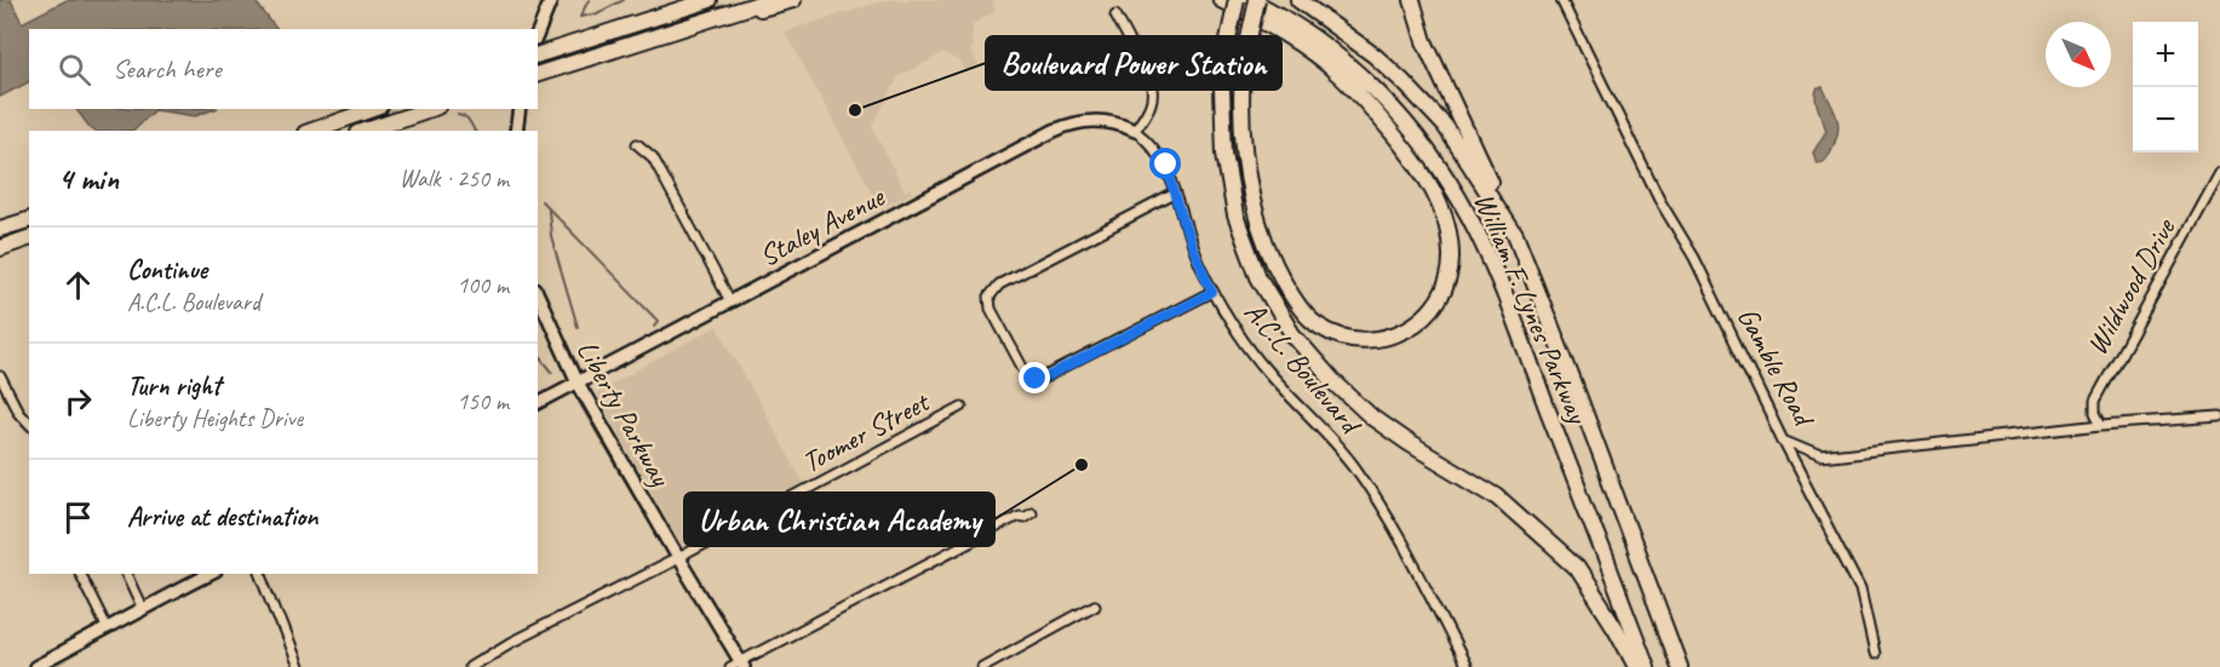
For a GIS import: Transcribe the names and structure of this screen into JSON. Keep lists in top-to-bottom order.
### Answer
{
  "streets": {
    "highway": ["William F. Lynes Parkway"],
    "street": [
      "Staley Avenue",
      "Wildwood Drive",
      "Gamble Road",
      "A.C.L. Boulevard",
      "Liberty Parkway",
      "Toomer Street"
    ]
  },
  "crossings": [
    ["Staley Avenue", "A.C.L. Boulevard"],
    ["Staley Avenue", "Liberty Parkway"],
    ["Wildwood Drive", "Gamble Road"],
    ["Liberty Parkway", "Toomer Street"]
  ],
  "places": ["Boulevard Power Station", "Urban Christian Academy"],
  "north": "bottom right",
  "page": {
    "map_buttons": ["+", "−"],
    "search": "Search here",
    "heading": ["4 min", "Walk · 250 m"],
    "list": [
      ["Continue", "A.C.L. Boulevard", "100 m"],
      ["Turn right", "Liberty Heights Drive", "150 m"],
      "Arrive at destination"
    ]
  }
}
